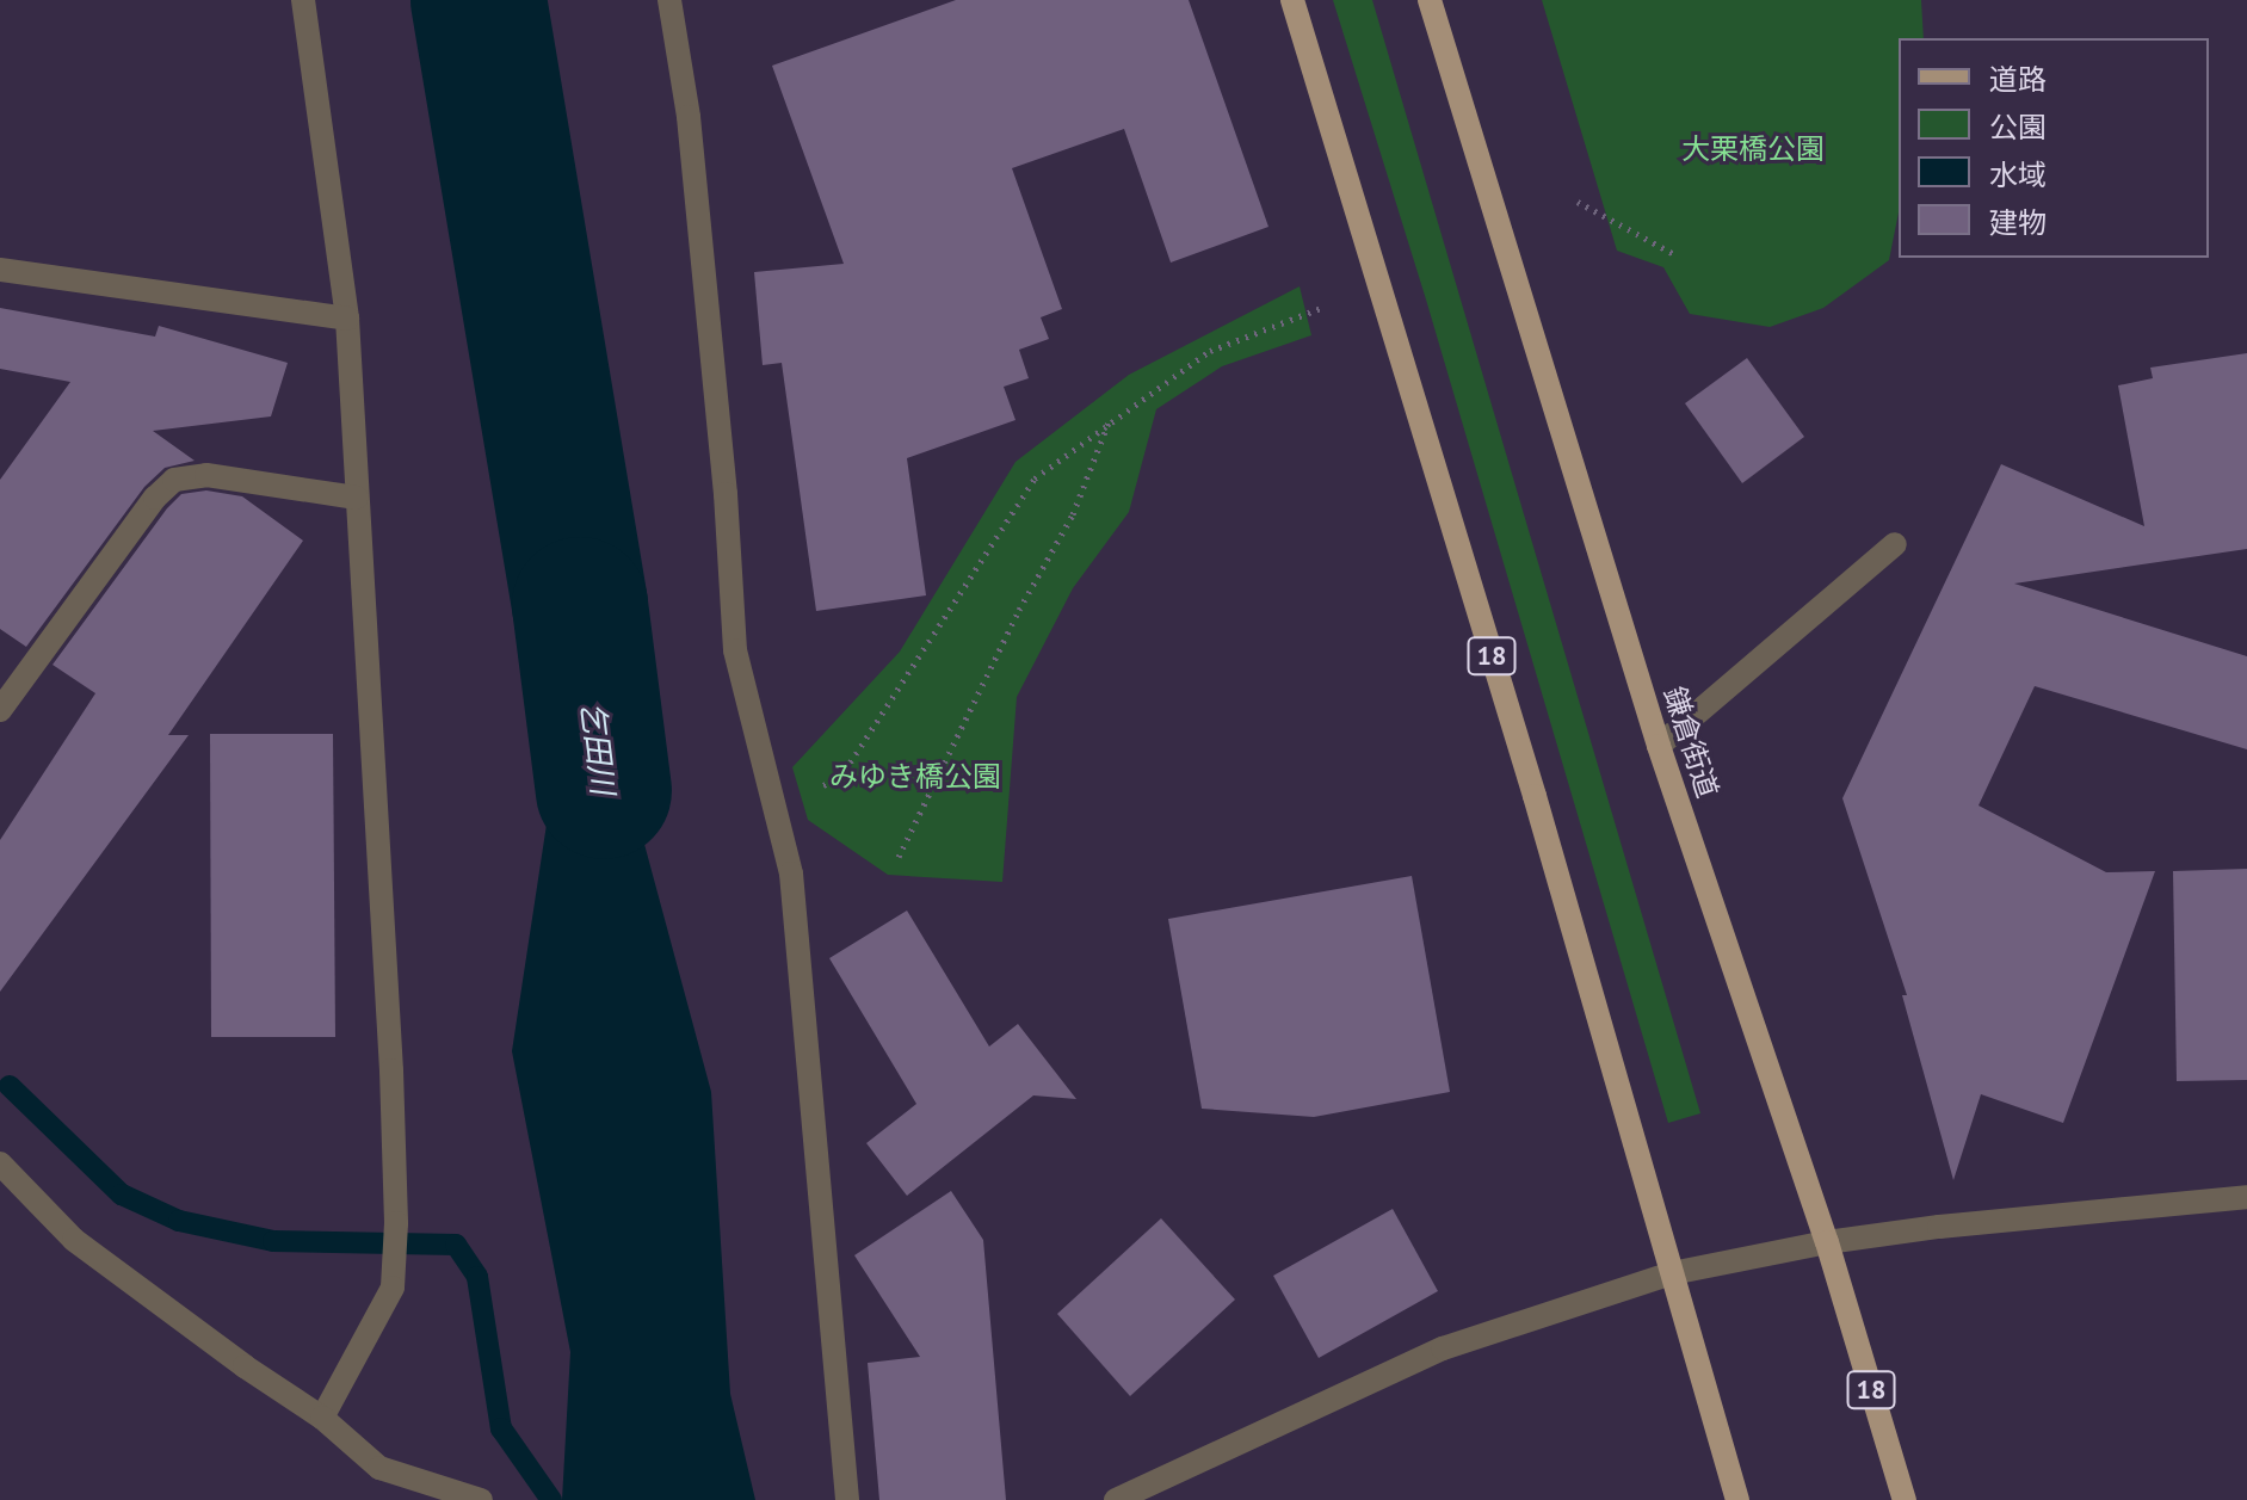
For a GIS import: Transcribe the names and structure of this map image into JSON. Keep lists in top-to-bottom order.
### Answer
{
  "streets": {
    "main road": ["18", "鎌倉街道"]
  },
  "water": ["乞田川"],
  "parks": ["大栗橋公園", "みゆき橋公園"],
  "legend": [
    "道路",
    "公園",
    "水域",
    "建物"
  ]
}
